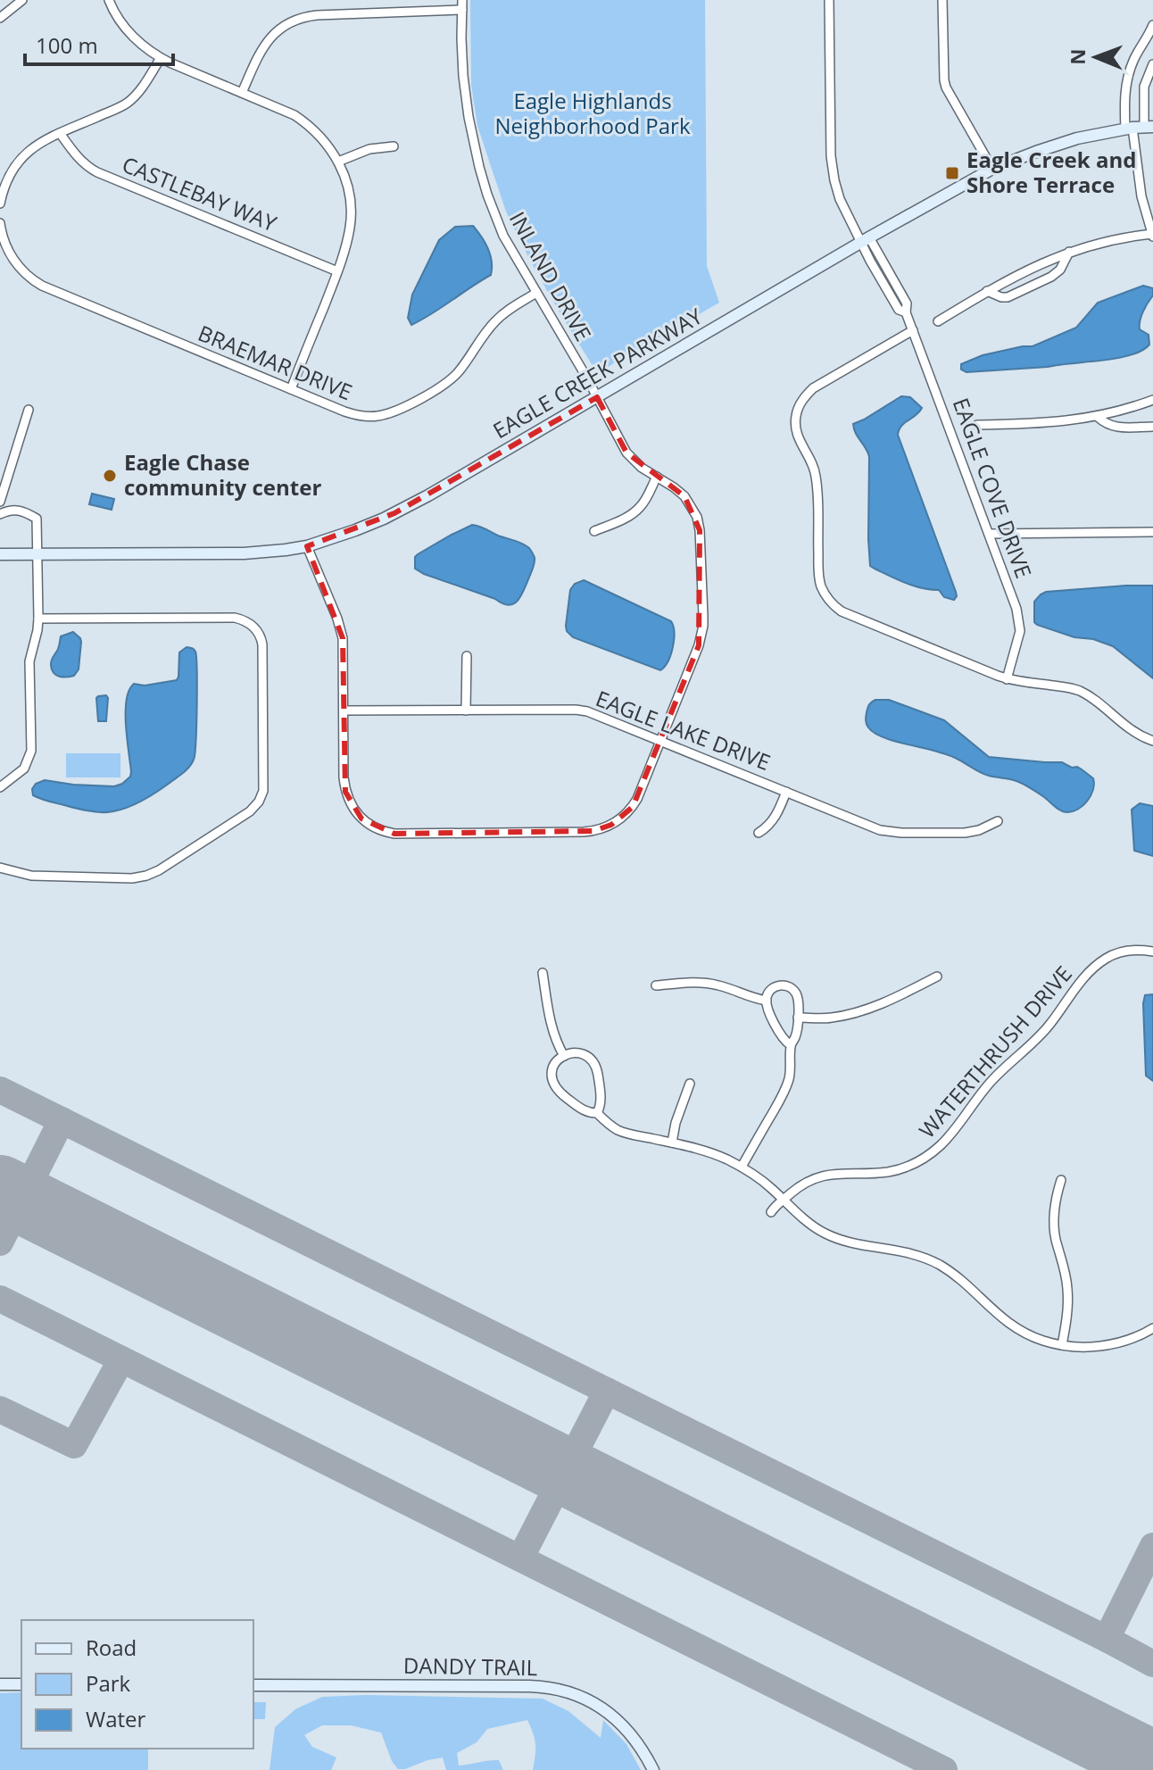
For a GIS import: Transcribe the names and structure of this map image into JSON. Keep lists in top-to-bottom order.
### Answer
{
  "streets": {
    "main road": ["EAGLE CREEK PARKWAY", "DANDY TRAIL"],
    "street": [
      "CASTLEBAY WAY",
      "INLAND DRIVE",
      "BRAEMAR DRIVE",
      "EAGLE COVE DRIVE",
      "EAGLE LAKE DRIVE",
      "WATERTHRUSH DRIVE"
    ]
  },
  "crossings": [
    ["INLAND DRIVE", "BRAEMAR DRIVE"],
    ["INLAND DRIVE", "EAGLE CREEK PARKWAY"],
    ["INLAND DRIVE", "EAGLE LAKE DRIVE"],
    ["EAGLE CREEK PARKWAY", "EAGLE COVE DRIVE"]
  ],
  "parks": ["Eagle Highlands Neighborhood Park"],
  "places": {
    "transit": ["Eagle Creek and Shore Terrace"],
    "other": ["Eagle Chase community center"]
  },
  "legend": ["Road", "Park", "Water"],
  "scale_bar": "100 m",
  "north": "left"
}
